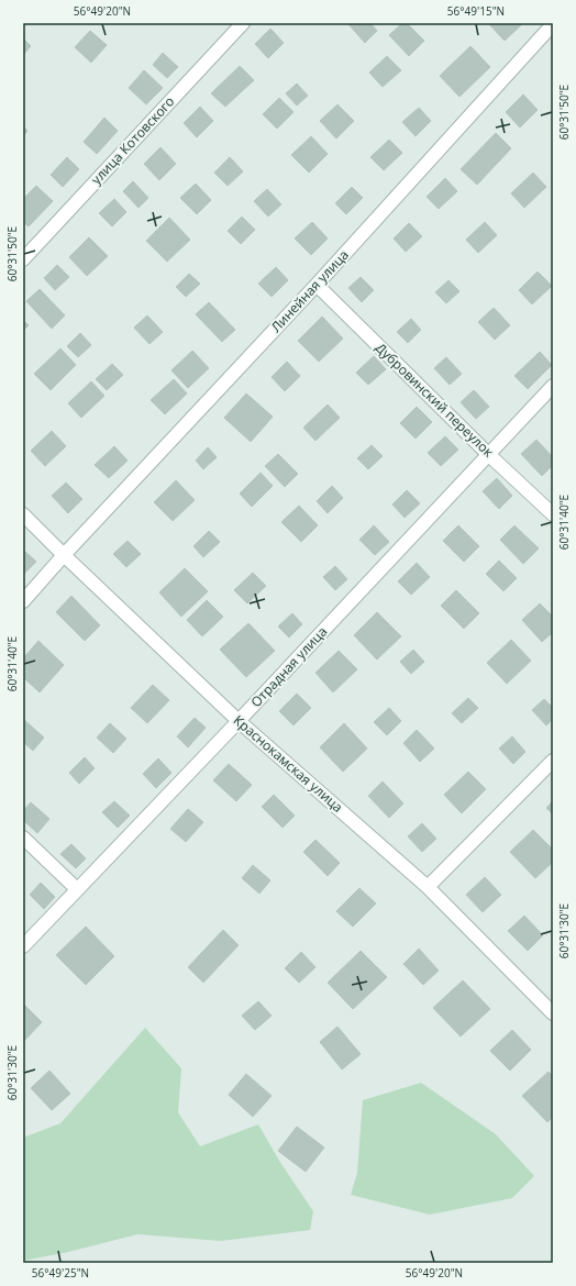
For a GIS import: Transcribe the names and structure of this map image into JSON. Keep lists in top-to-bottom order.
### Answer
{
  "streets": {
    "street": [
      "улица Котовского",
      "Линейная улица",
      "Дубровинский переулок",
      "Отрадная улица",
      "Краснокамская улица"
    ]
  },
  "crossings": [
    ["Линейная улица", "Дубровинский переулок"],
    ["Линейная улица", "Краснокамская улица"],
    ["Дубровинский переулок", "Отрадная улица"],
    ["Отрадная улица", "Краснокамская улица"]
  ],
  "coordinates": [
    "56°49'20\"N",
    "56°49'15\"N",
    "60°31'50\"E",
    "60°31'40\"E",
    "60°31'30\"E",
    "56°49'25\"N"
  ]
}
